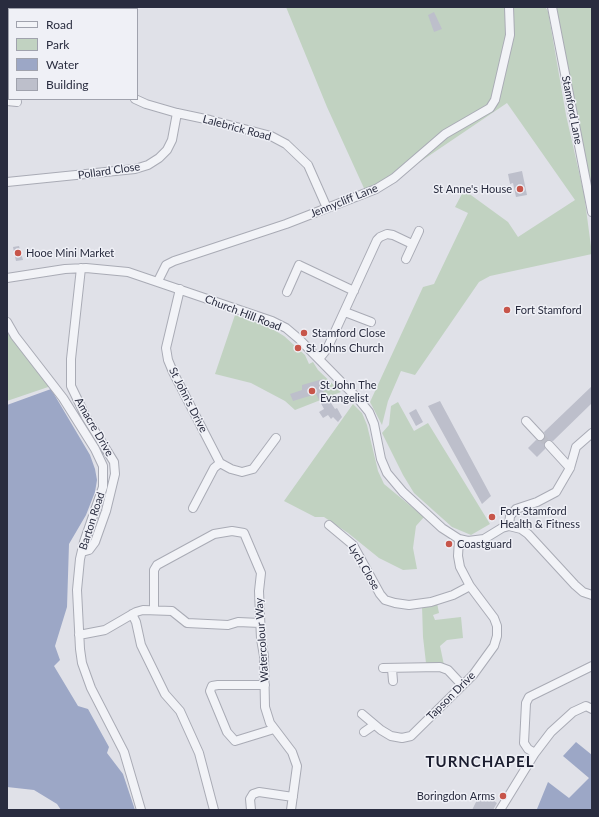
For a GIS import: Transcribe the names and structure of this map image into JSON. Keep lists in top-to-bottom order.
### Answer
{
  "streets": {
    "street": [
      "Stamford Lane",
      "Lalebrick Road",
      "Pollard Close",
      "Jennycliff Lane",
      "Church Hill Road",
      "St John's Drive",
      "Amacre Drive",
      "Barton Road",
      "Lych Close",
      "Watercolour Way",
      "Tapson Drive"
    ]
  },
  "crossings": [
    ["Lalebrick Road", "Pollard Close"],
    ["Lalebrick Road", "Jennycliff Lane"],
    ["Jennycliff Lane", "Church Hill Road"],
    ["Church Hill Road", "St John's Drive"],
    ["Church Hill Road", "Amacre Drive"],
    ["Church Hill Road", "Tapson Drive"],
    ["Amacre Drive", "Barton Road"],
    ["Lych Close", "Tapson Drive"]
  ],
  "districts": ["TURNCHAPEL"],
  "places": [
    "St Anne's House",
    "Hooe Mini Market",
    "Fort Stamford",
    "Stamford Close",
    "St Johns Church",
    "St John The Evangelist",
    "Fort Stamford Health & Fitness",
    "Coastguard",
    "Boringdon Arms"
  ],
  "legend": [
    "Road",
    "Park",
    "Water",
    "Building"
  ]
}
